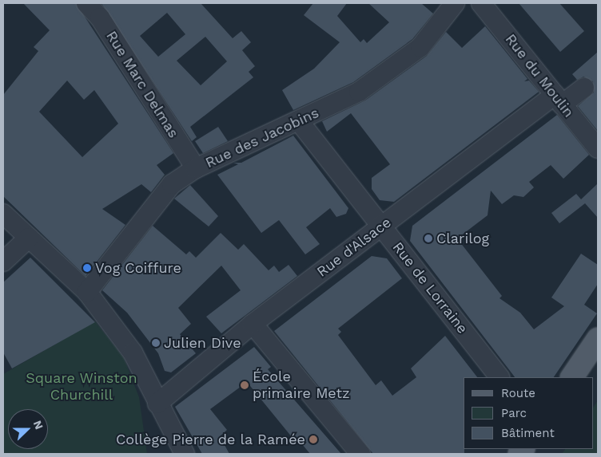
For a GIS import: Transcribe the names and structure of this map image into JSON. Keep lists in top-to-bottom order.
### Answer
{
  "streets": {
    "street": [
      "Rue du Moulin",
      "Rue Marc Delmas",
      "Rue des Jacobins",
      "Rue d'Alsace",
      "Rue de Lorraine"
    ]
  },
  "crossings": [
    ["Rue du Moulin", "Rue d'Alsace"],
    ["Rue Marc Delmas", "Rue des Jacobins"],
    ["Rue des Jacobins", "Rue de Lorraine"],
    ["Rue d'Alsace", "Rue de Lorraine"]
  ],
  "parks": ["Square Winston Churchill"],
  "places": [
    "Clarilog",
    "Vog Coiffure",
    "Julien Dive",
    "École primaire Metz",
    "Collège Pierre de la Ramée"
  ],
  "legend": ["Route", "Parc", "Bâtiment"],
  "north": "right"
}
